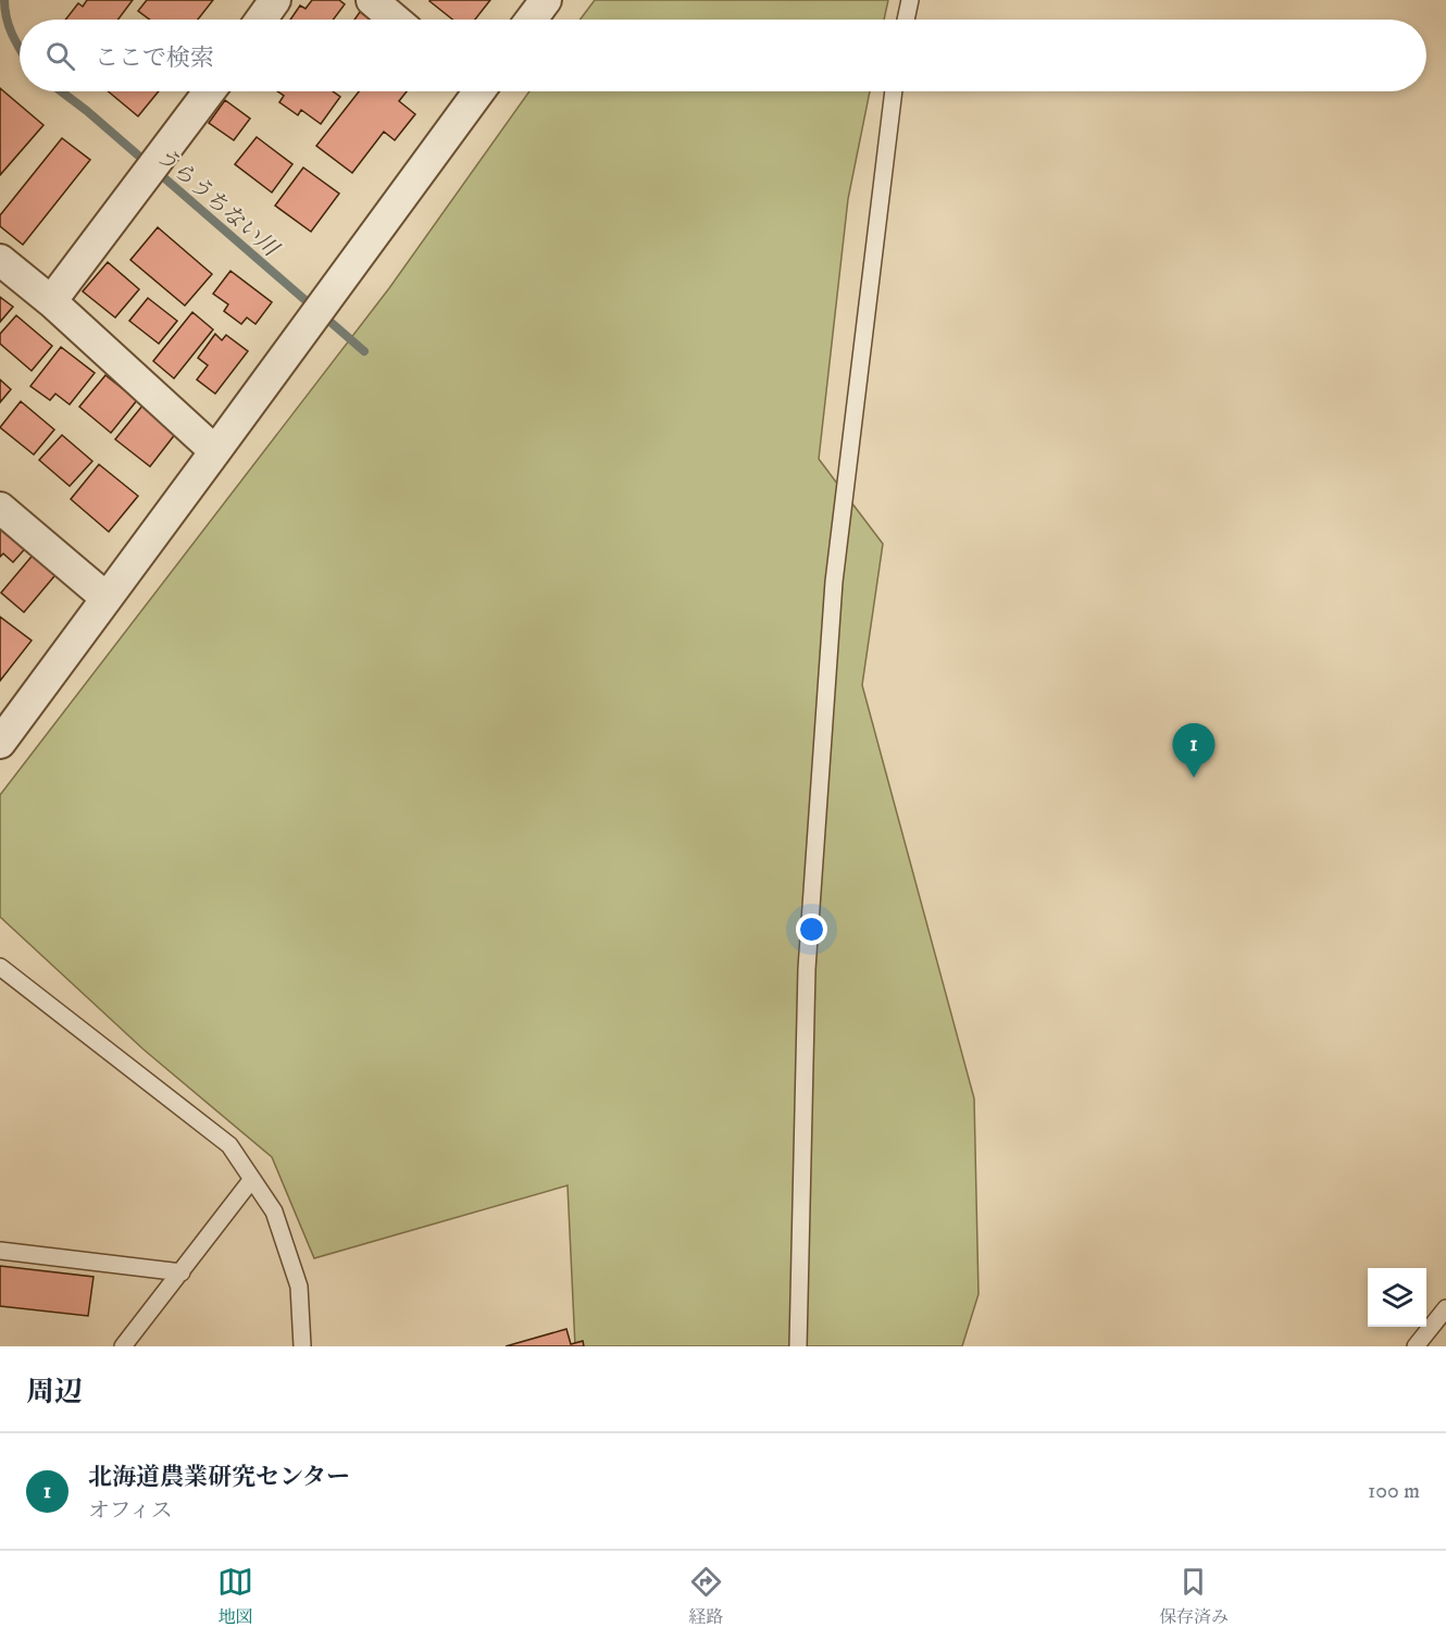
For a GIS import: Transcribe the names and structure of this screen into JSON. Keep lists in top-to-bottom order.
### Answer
{
  "water": ["うらうちない川"],
  "page": {
    "search": "ここで検索",
    "pins": "1",
    "heading": "周辺",
    "list": [
      {
        "mark": "1",
        "name": "北海道農業研究センター",
        "note": "オフィス",
        "value": "100 m"
      }
    ],
    "nav": ["地図", "経路", "保存済み"]
  }
}
